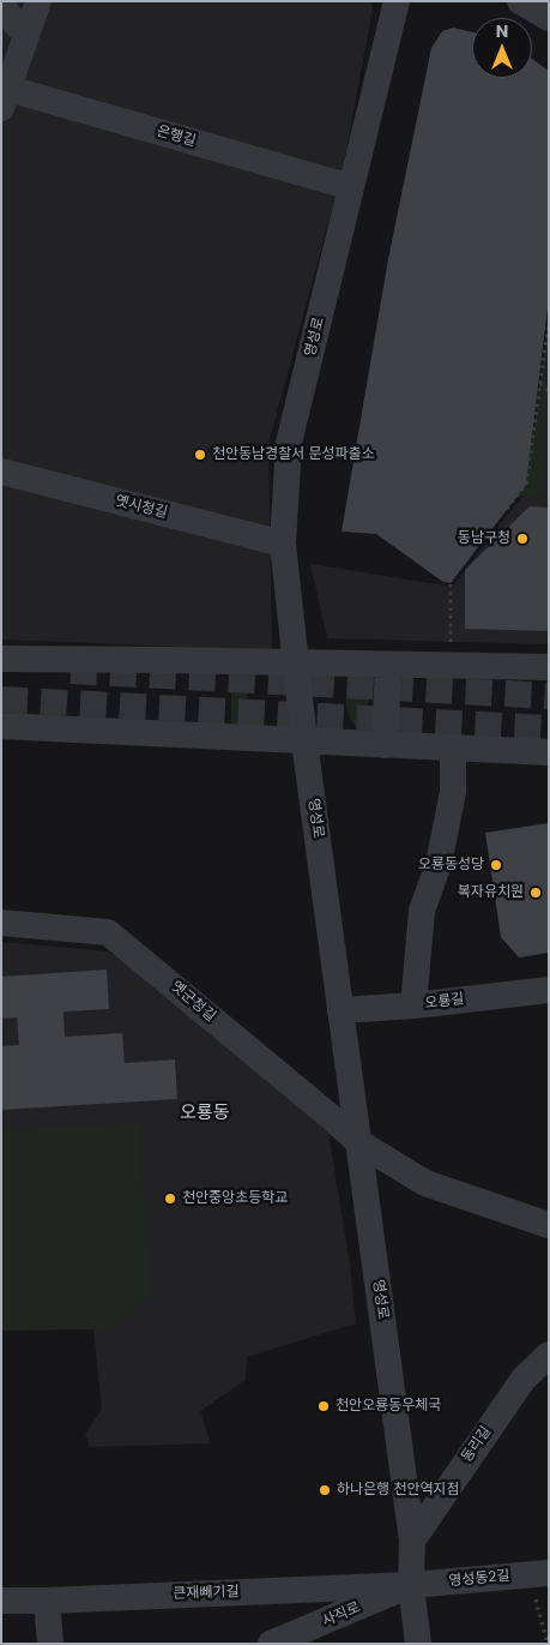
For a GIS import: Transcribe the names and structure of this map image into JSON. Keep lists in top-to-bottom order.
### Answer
{
  "streets": {
    "street": [
      "은행길",
      "영성로",
      "옛시청길",
      "옛군청길",
      "오룡길",
      "동리길",
      "영성동2길",
      "큰재빼기길",
      "사직로"
    ]
  },
  "crossings": [
    ["은행길", "영성로"],
    ["영성로", "옛시청길"],
    ["영성로", "옛군청길"],
    ["영성로", "오룡길"],
    ["영성로", "동리길"],
    ["영성로", "영성동2길"],
    ["영성로", "큰재빼기길"],
    ["영성로", "사직로"],
    ["영성동2길", "큰재빼기길"],
    ["영성동2길", "사직로"],
    ["큰재빼기길", "사직로"]
  ],
  "districts": ["오룡동"],
  "places": [
    "천안동남경찰서 문성파출소",
    "동남구청",
    "오룡동성당",
    "복자유치원",
    "천안중앙초등학교",
    "천안오룡동우체국",
    "하나은행 천안역지점"
  ],
  "north": "top"
}
